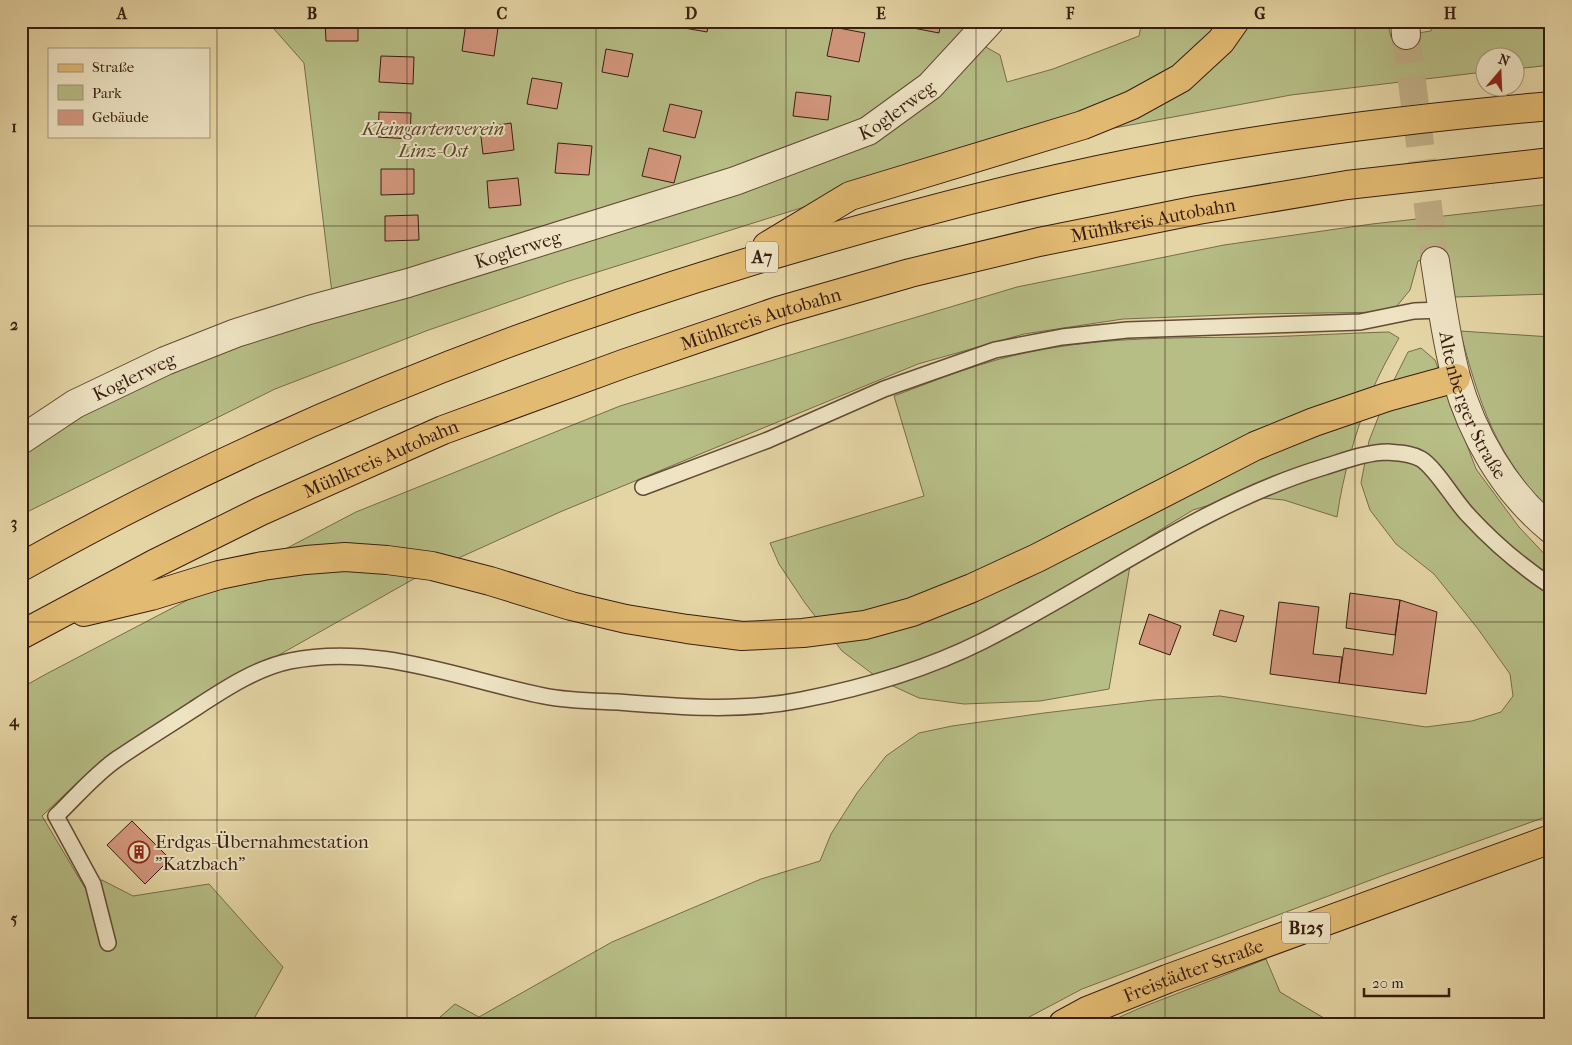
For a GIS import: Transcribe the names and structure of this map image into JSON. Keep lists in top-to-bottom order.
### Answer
{
  "streets": {
    "main road": [
      "Mühlkreis Autobahn",
      "A7",
      "B125",
      "Freistädter Straße"
    ],
    "street": ["Koglerweg", "Altenberger Straße"]
  },
  "parks": ["Kleingartenverein Linz-Ost"],
  "places": {
    "building": ["Erdgas-Übernahmestation \"Katzbach\""]
  },
  "legend": ["Straße", "Park", "Gebäude"],
  "scale_bar": "20 m",
  "north": "top",
  "grid": {
    "columns": [
      "A",
      "B",
      "C",
      "D",
      "E",
      "F",
      "G",
      "H"
    ],
    "rows": [
      "1",
      "2",
      "3",
      "4",
      "5"
    ]
  }
}
